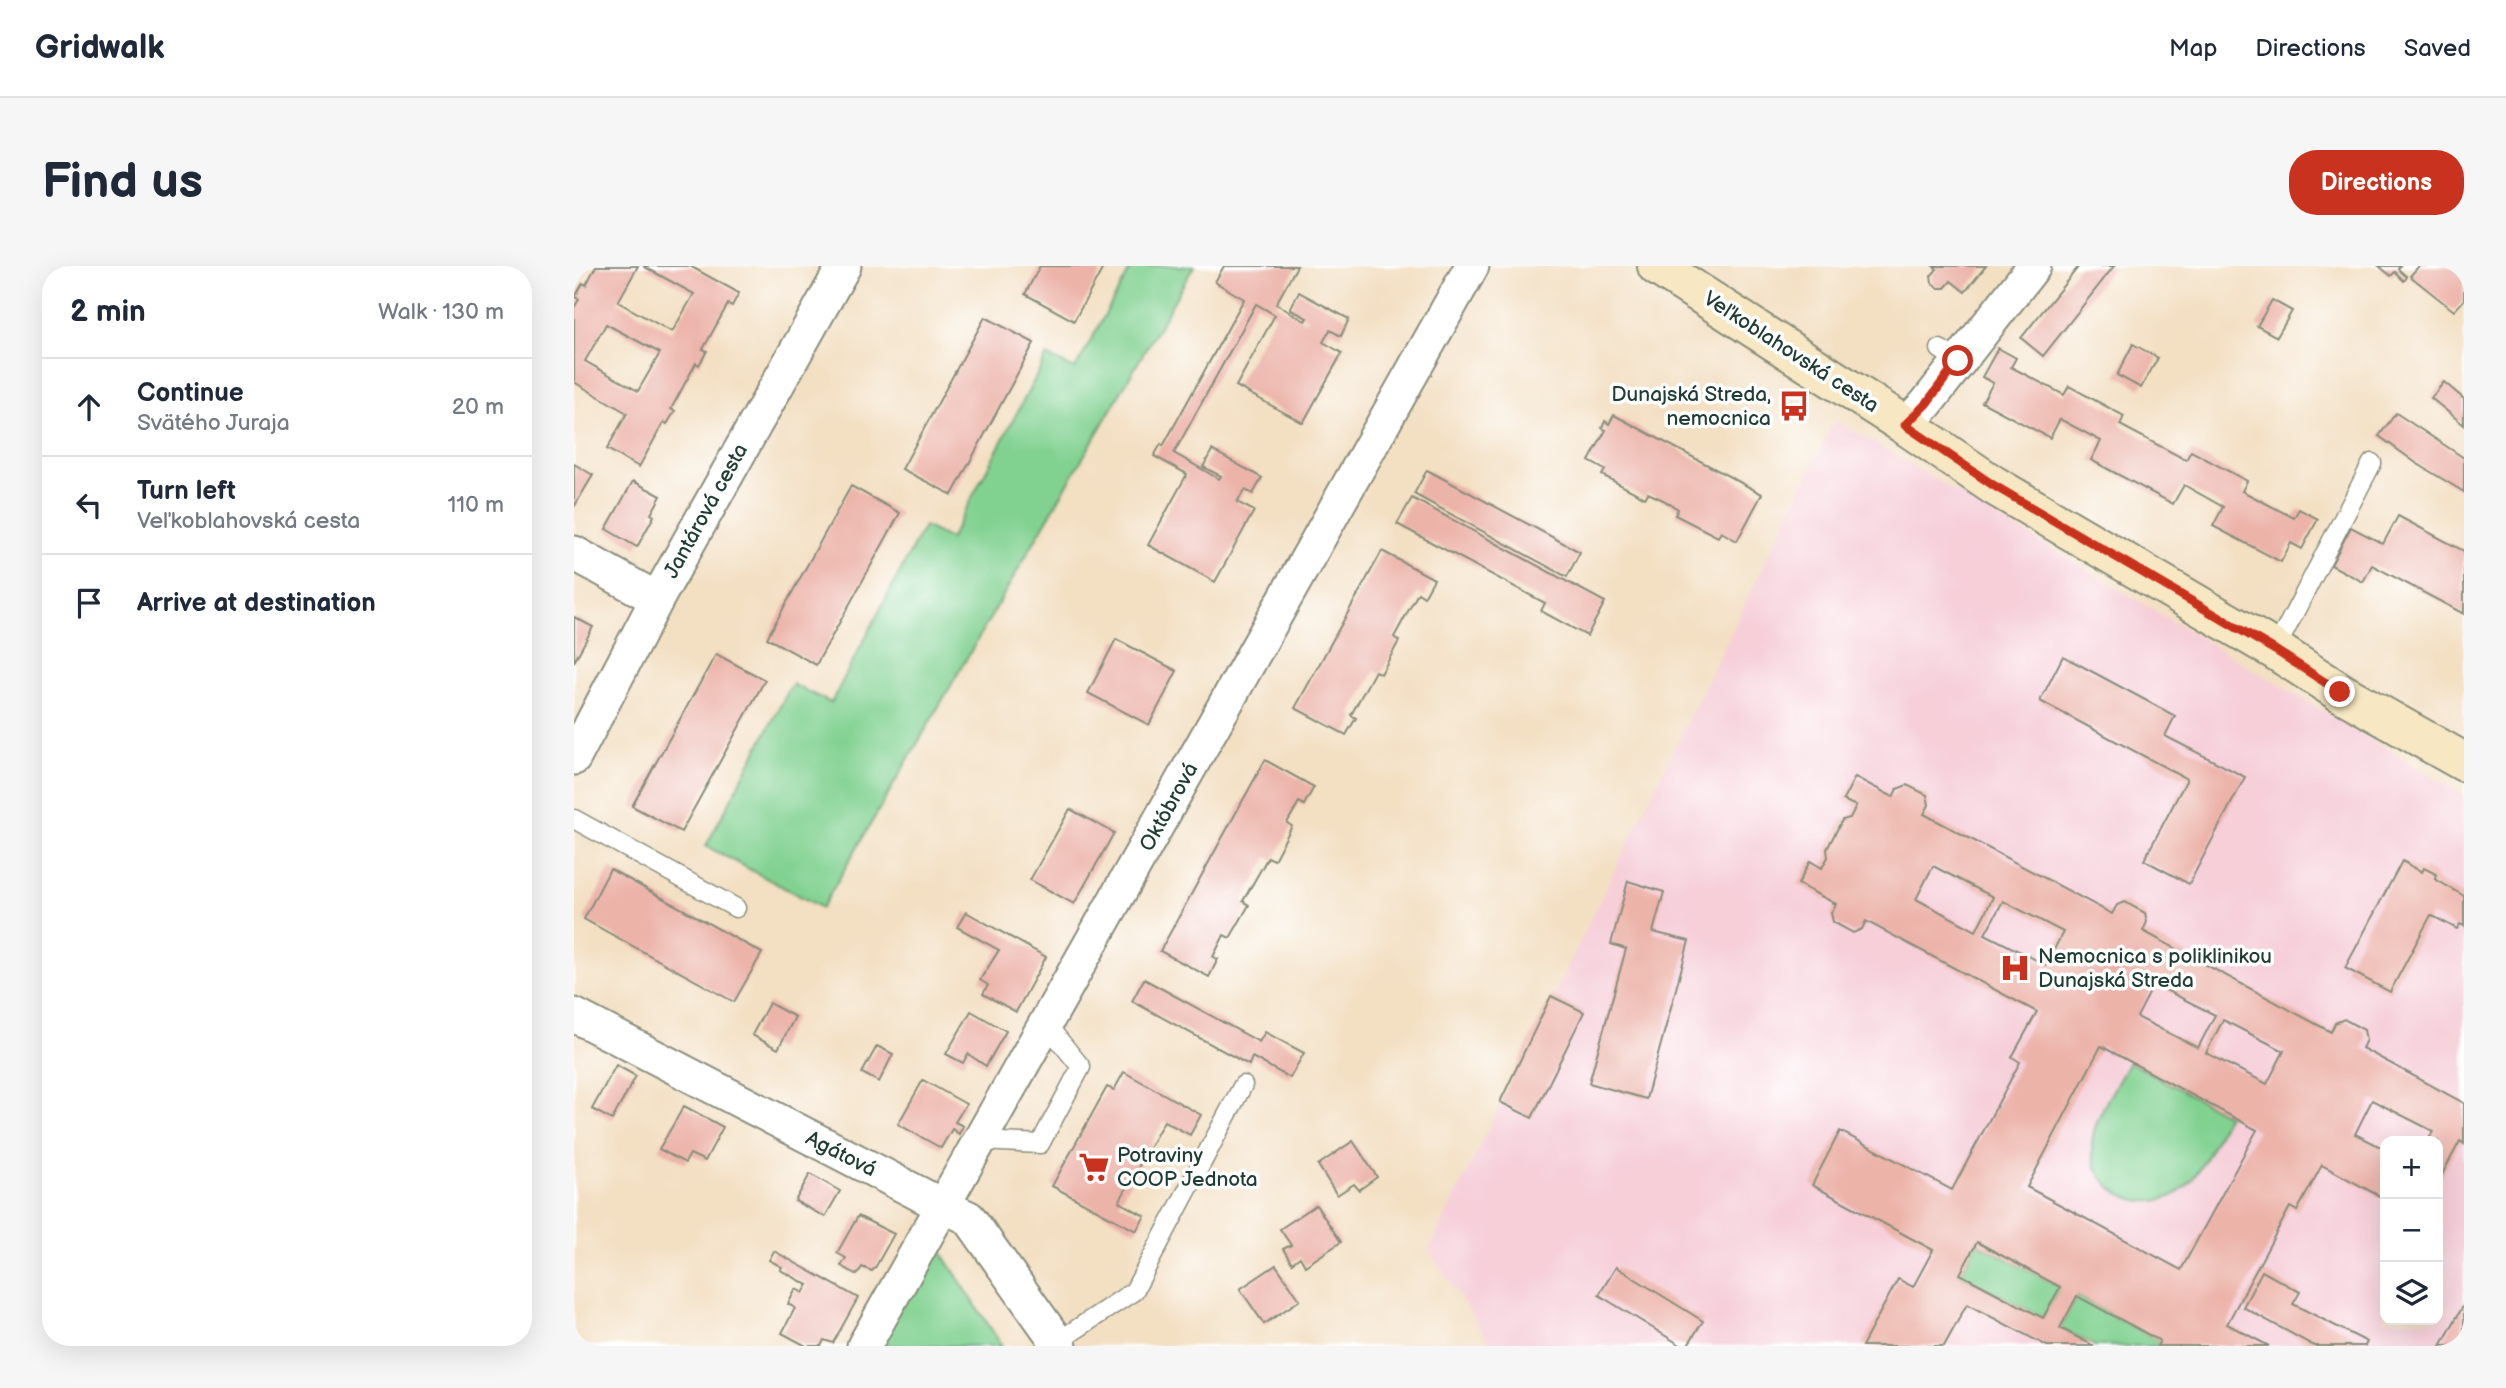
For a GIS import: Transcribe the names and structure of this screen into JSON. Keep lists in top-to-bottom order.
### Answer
{
  "streets": {
    "main road": ["Veľkoblahovská cesta"],
    "street": ["Jantárová cesta", "Októbrová", "Agátová"]
  },
  "crossings": [
    ["Októbrová", "Agátová"]
  ],
  "places": {
    "bus stop": ["Dunajská Streda, nemocnica"],
    "hospital": ["Nemocnica s poliklinikou Dunajská Streda"],
    "supermarket": ["Potraviny COOP Jednota"]
  },
  "page": {
    "header": "Gridwalk",
    "nav": ["Map", "Directions", "Saved"],
    "buttons": "Directions",
    "title": "Find us",
    "heading": ["2 min", "Walk · 130 m"],
    "list": [
      ["Continue", "Svätého Juraja", "20 m"],
      ["Turn left", "Veľkoblahovská cesta", "110 m"],
      "Arrive at destination"
    ],
    "map_buttons": ["+", "−"]
  }
}
